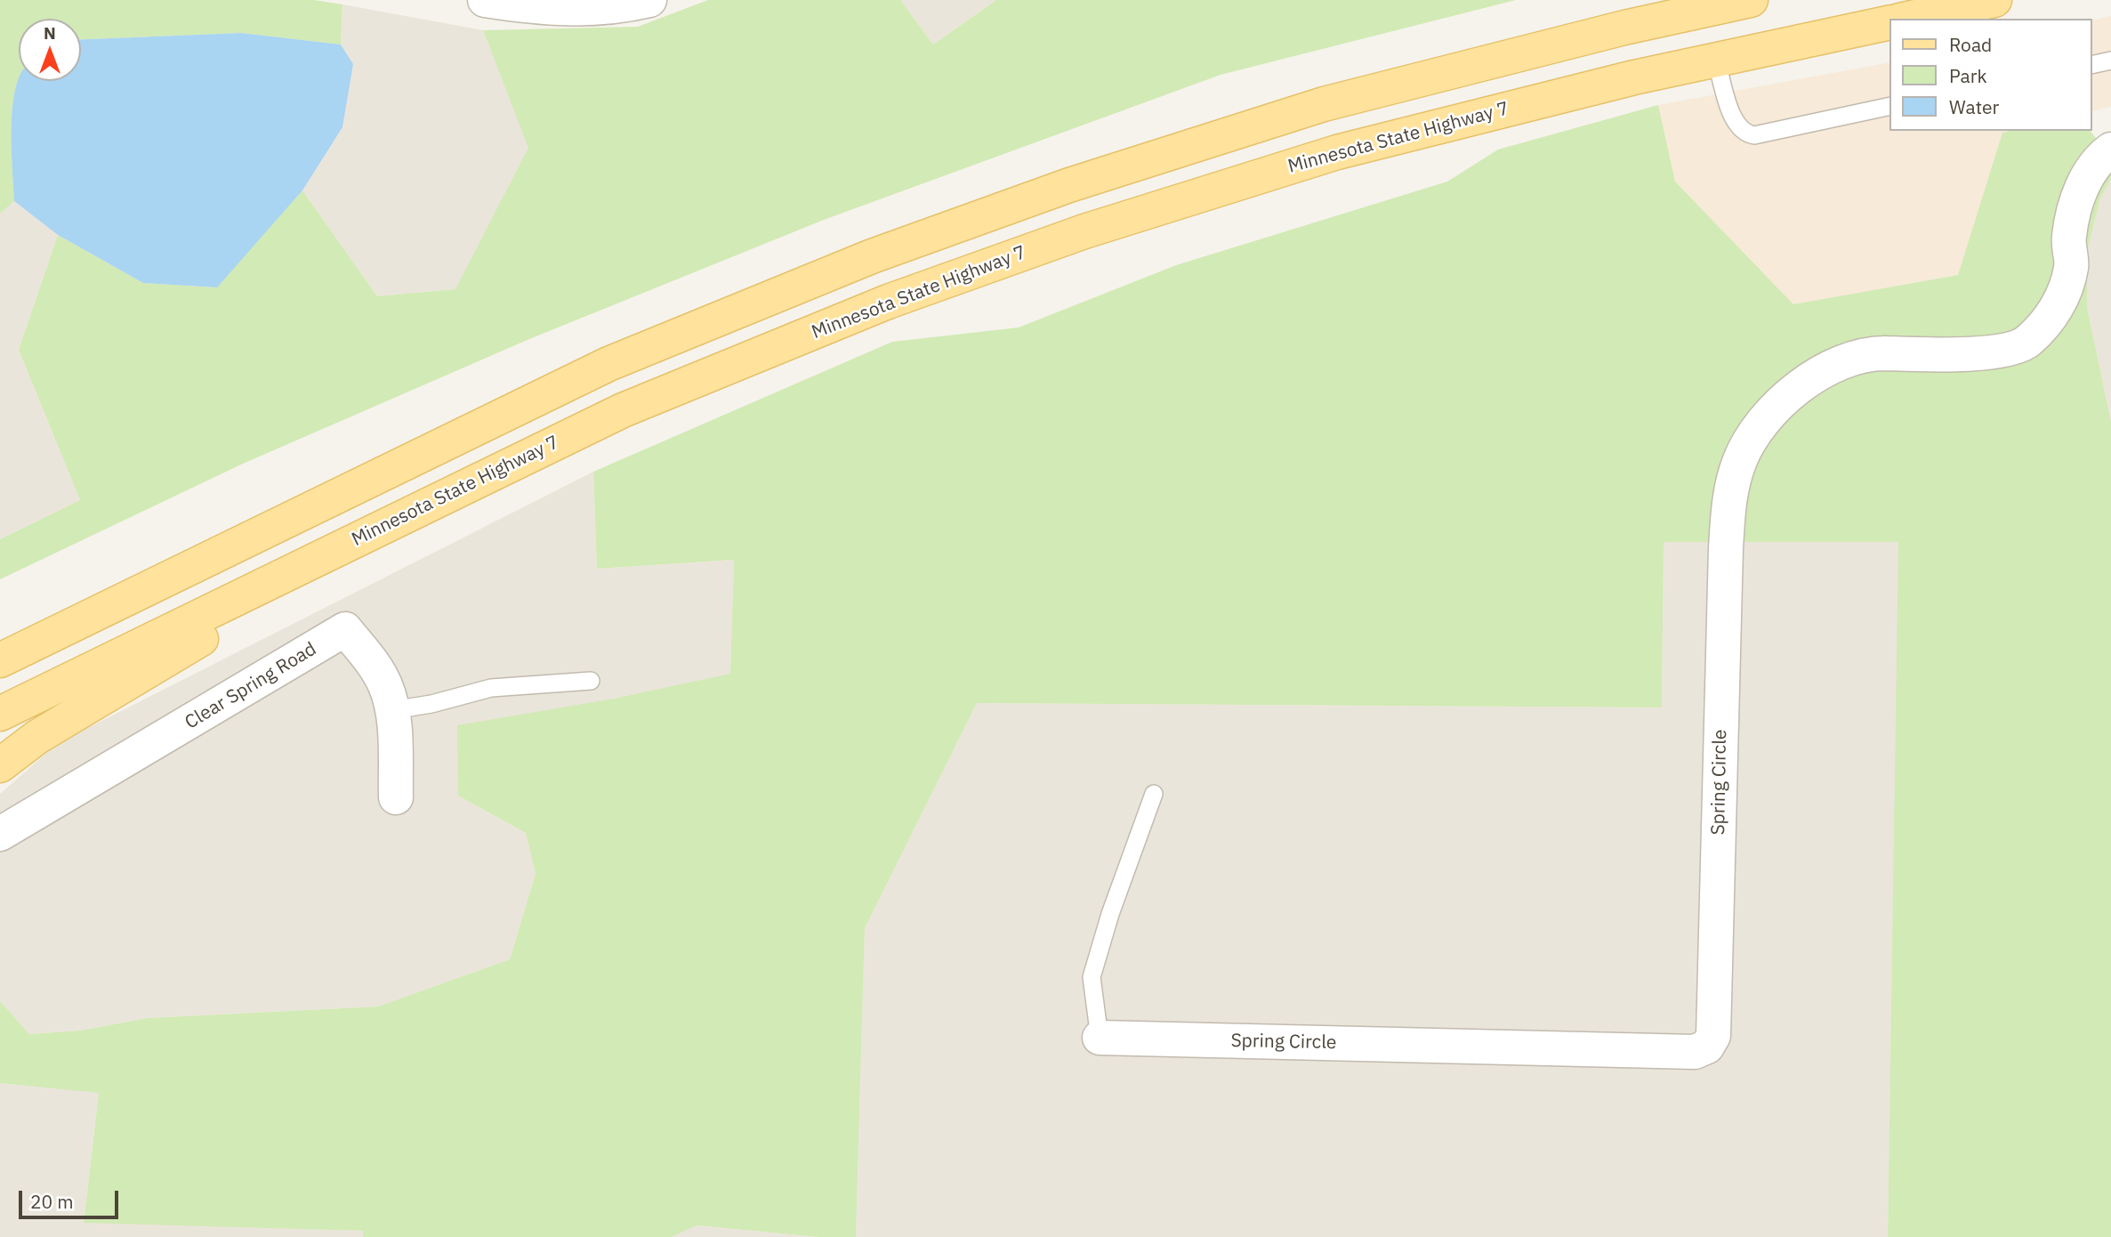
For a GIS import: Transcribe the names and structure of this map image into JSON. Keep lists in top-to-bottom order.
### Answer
{
  "streets": {
    "main road": ["Minnesota State Highway 7"],
    "street": ["Clear Spring Road", "Spring Circle"]
  },
  "legend": ["Road", "Park", "Water"],
  "scale_bar": "20 m",
  "north": "top"
}
